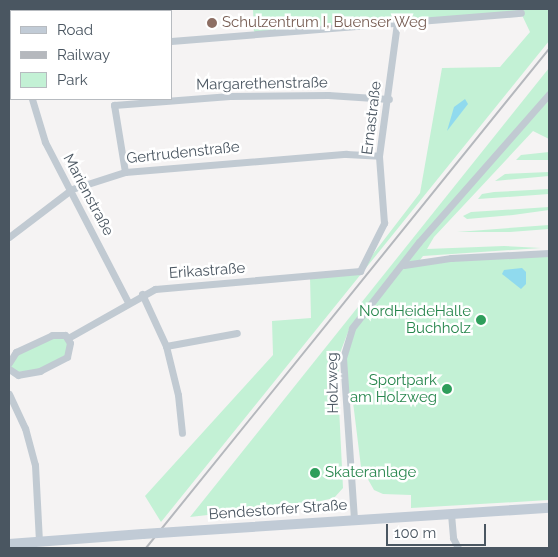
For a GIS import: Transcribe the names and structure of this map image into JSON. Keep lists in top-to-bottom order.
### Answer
{
  "streets": {
    "street": [
      "Margarethenstraße",
      "Ernastraße",
      "Gertrudenstraße",
      "Marienstraße",
      "Erikastraße",
      "Holzweg",
      "Bendestorfer Straße"
    ]
  },
  "crossings": [
    ["Margarethenstraße", "Ernastraße"],
    ["Margarethenstraße", "Gertrudenstraße"],
    ["Ernastraße", "Gertrudenstraße"],
    ["Ernastraße", "Erikastraße"],
    ["Gertrudenstraße", "Marienstraße"],
    ["Marienstraße", "Erikastraße"],
    ["Holzweg", "Bendestorfer Straße"]
  ],
  "places": [
    "Schulzentrum I, Buenser Weg",
    "NordHeideHalle Buchholz",
    "Sportpark am Holzweg",
    "Skateranlage"
  ],
  "legend": ["Road", "Railway", "Park"],
  "scale_bar": "100 m"
}
